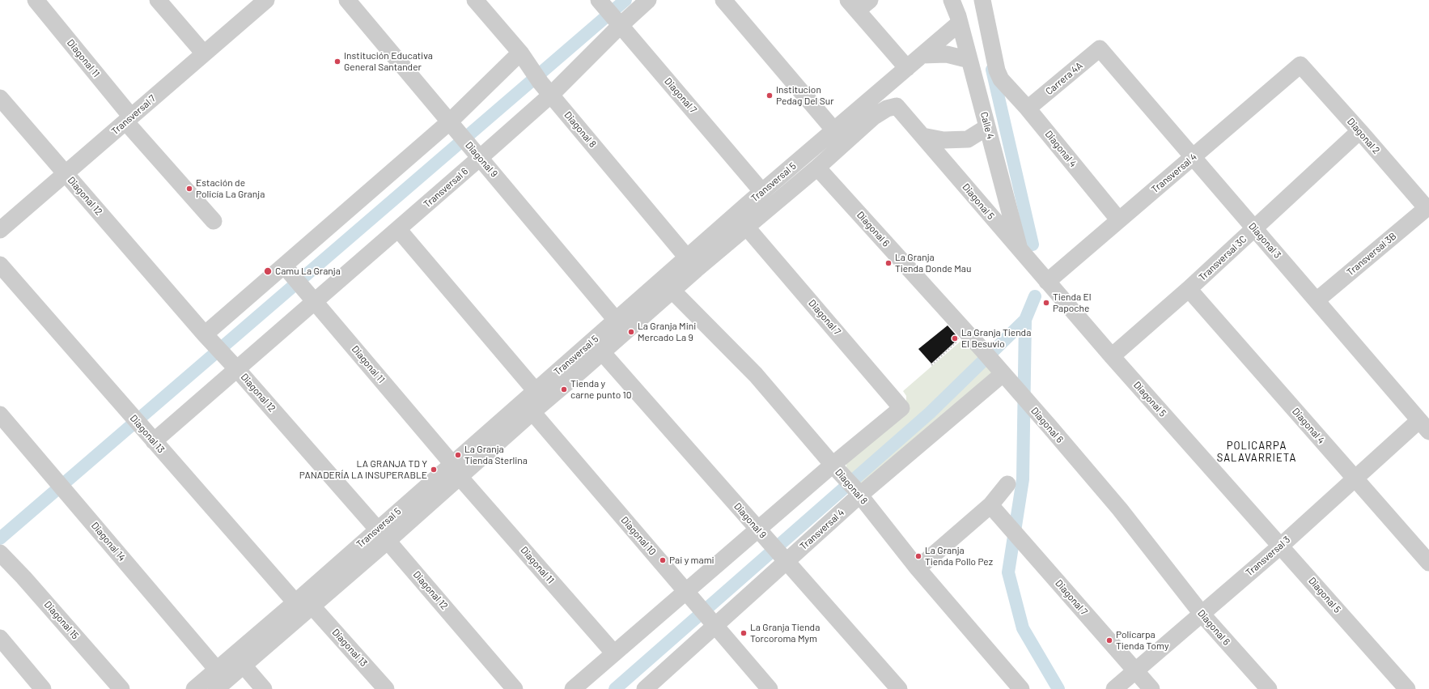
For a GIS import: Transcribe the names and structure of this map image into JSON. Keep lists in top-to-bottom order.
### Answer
{
  "streets": {
    "street": [
      "Diagonal 11",
      "Carrera 4A",
      "Diagonal 7",
      "Transversal 7",
      "Calle 4",
      "Diagonal 8",
      "Diagonal 2",
      "Diagonal 4",
      "Diagonal 9",
      "Transversal 4",
      "Transversal 5",
      "Transversal 6",
      "Diagonal 12",
      "Diagonal 5",
      "Diagonal 6",
      "Diagonal 3",
      "Transversal 3B",
      "Transversal 3C",
      "Diagonal 13",
      "Diagonal 10",
      "Diagonal 14",
      "Transversal 3",
      "Diagonal 15"
    ]
  },
  "crossings": [
    ["Diagonal 11", "Transversal 7"],
    ["Diagonal 11", "Transversal 5"],
    ["Diagonal 11", "Transversal 6"],
    ["Carrera 4A", "Diagonal 4"],
    ["Carrera 4A", "Diagonal 3"],
    ["Diagonal 7", "Diagonal 8"],
    ["Diagonal 7", "Transversal 5"],
    ["Diagonal 7", "Transversal 6"],
    ["Diagonal 7", "Transversal 3"],
    ["Transversal 7", "Diagonal 12"],
    ["Calle 4", "Transversal 5"],
    ["Calle 4", "Diagonal 5"],
    ["Diagonal 8", "Transversal 4"],
    ["Diagonal 8", "Transversal 5"],
    ["Diagonal 8", "Transversal 6"],
    ["Diagonal 2", "Transversal 4"],
    ["Diagonal 2", "Transversal 3B"],
    ["Diagonal 2", "Transversal 3C"],
    ["Diagonal 4", "Transversal 4"],
    ["Diagonal 4", "Transversal 3C"],
    ["Diagonal 4", "Transversal 3"],
    ["Diagonal 9", "Transversal 4"],
    ["Diagonal 9", "Transversal 5"],
    ["Diagonal 9", "Transversal 6"],
    ["Transversal 4", "Diagonal 5"],
    ["Transversal 4", "Diagonal 6"],
    ["Transversal 4", "Diagonal 3"],
    ["Transversal 4", "Diagonal 10"],
    ["Transversal 5", "Diagonal 12"],
    ["Transversal 5", "Diagonal 5"],
    ["Transversal 5", "Diagonal 6"],
    ["Transversal 5", "Diagonal 13"],
    ["Transversal 5", "Diagonal 10"],
    ["Transversal 5", "Diagonal 14"],
    ["Transversal 6", "Diagonal 12"],
    ["Transversal 6", "Diagonal 13"],
    ["Diagonal 5", "Transversal 3C"],
    ["Diagonal 5", "Transversal 3"],
    ["Diagonal 6", "Transversal 3"],
    ["Diagonal 3", "Transversal 3B"],
    ["Diagonal 3", "Transversal 3C"],
    ["Diagonal 3", "Transversal 3"]
  ],
  "districts": ["POLICARPA SALAVARRIETA"],
  "places": [
    "Institución Educativa General Santander",
    "Institucion Pedag Del Sur",
    "Estación de Policía La Granja",
    "La Granja Tienda Donde Mau",
    "Camu La Granja",
    "Tienda El Papoche",
    "La Granja Mini Mercado La 9",
    "La Granja Tienda El Besuvio",
    "Tienda y carne punto 10",
    "La Granja Tienda Sterlina",
    "LA GRANJA TD Y PANADERÍA LA INSUPERABLE",
    "La Granja Tienda Pollo Pez",
    "Pai y mami",
    "La Granja Tienda Torcoroma Mym",
    "Policarpa Tienda Tomy"
  ]
}
